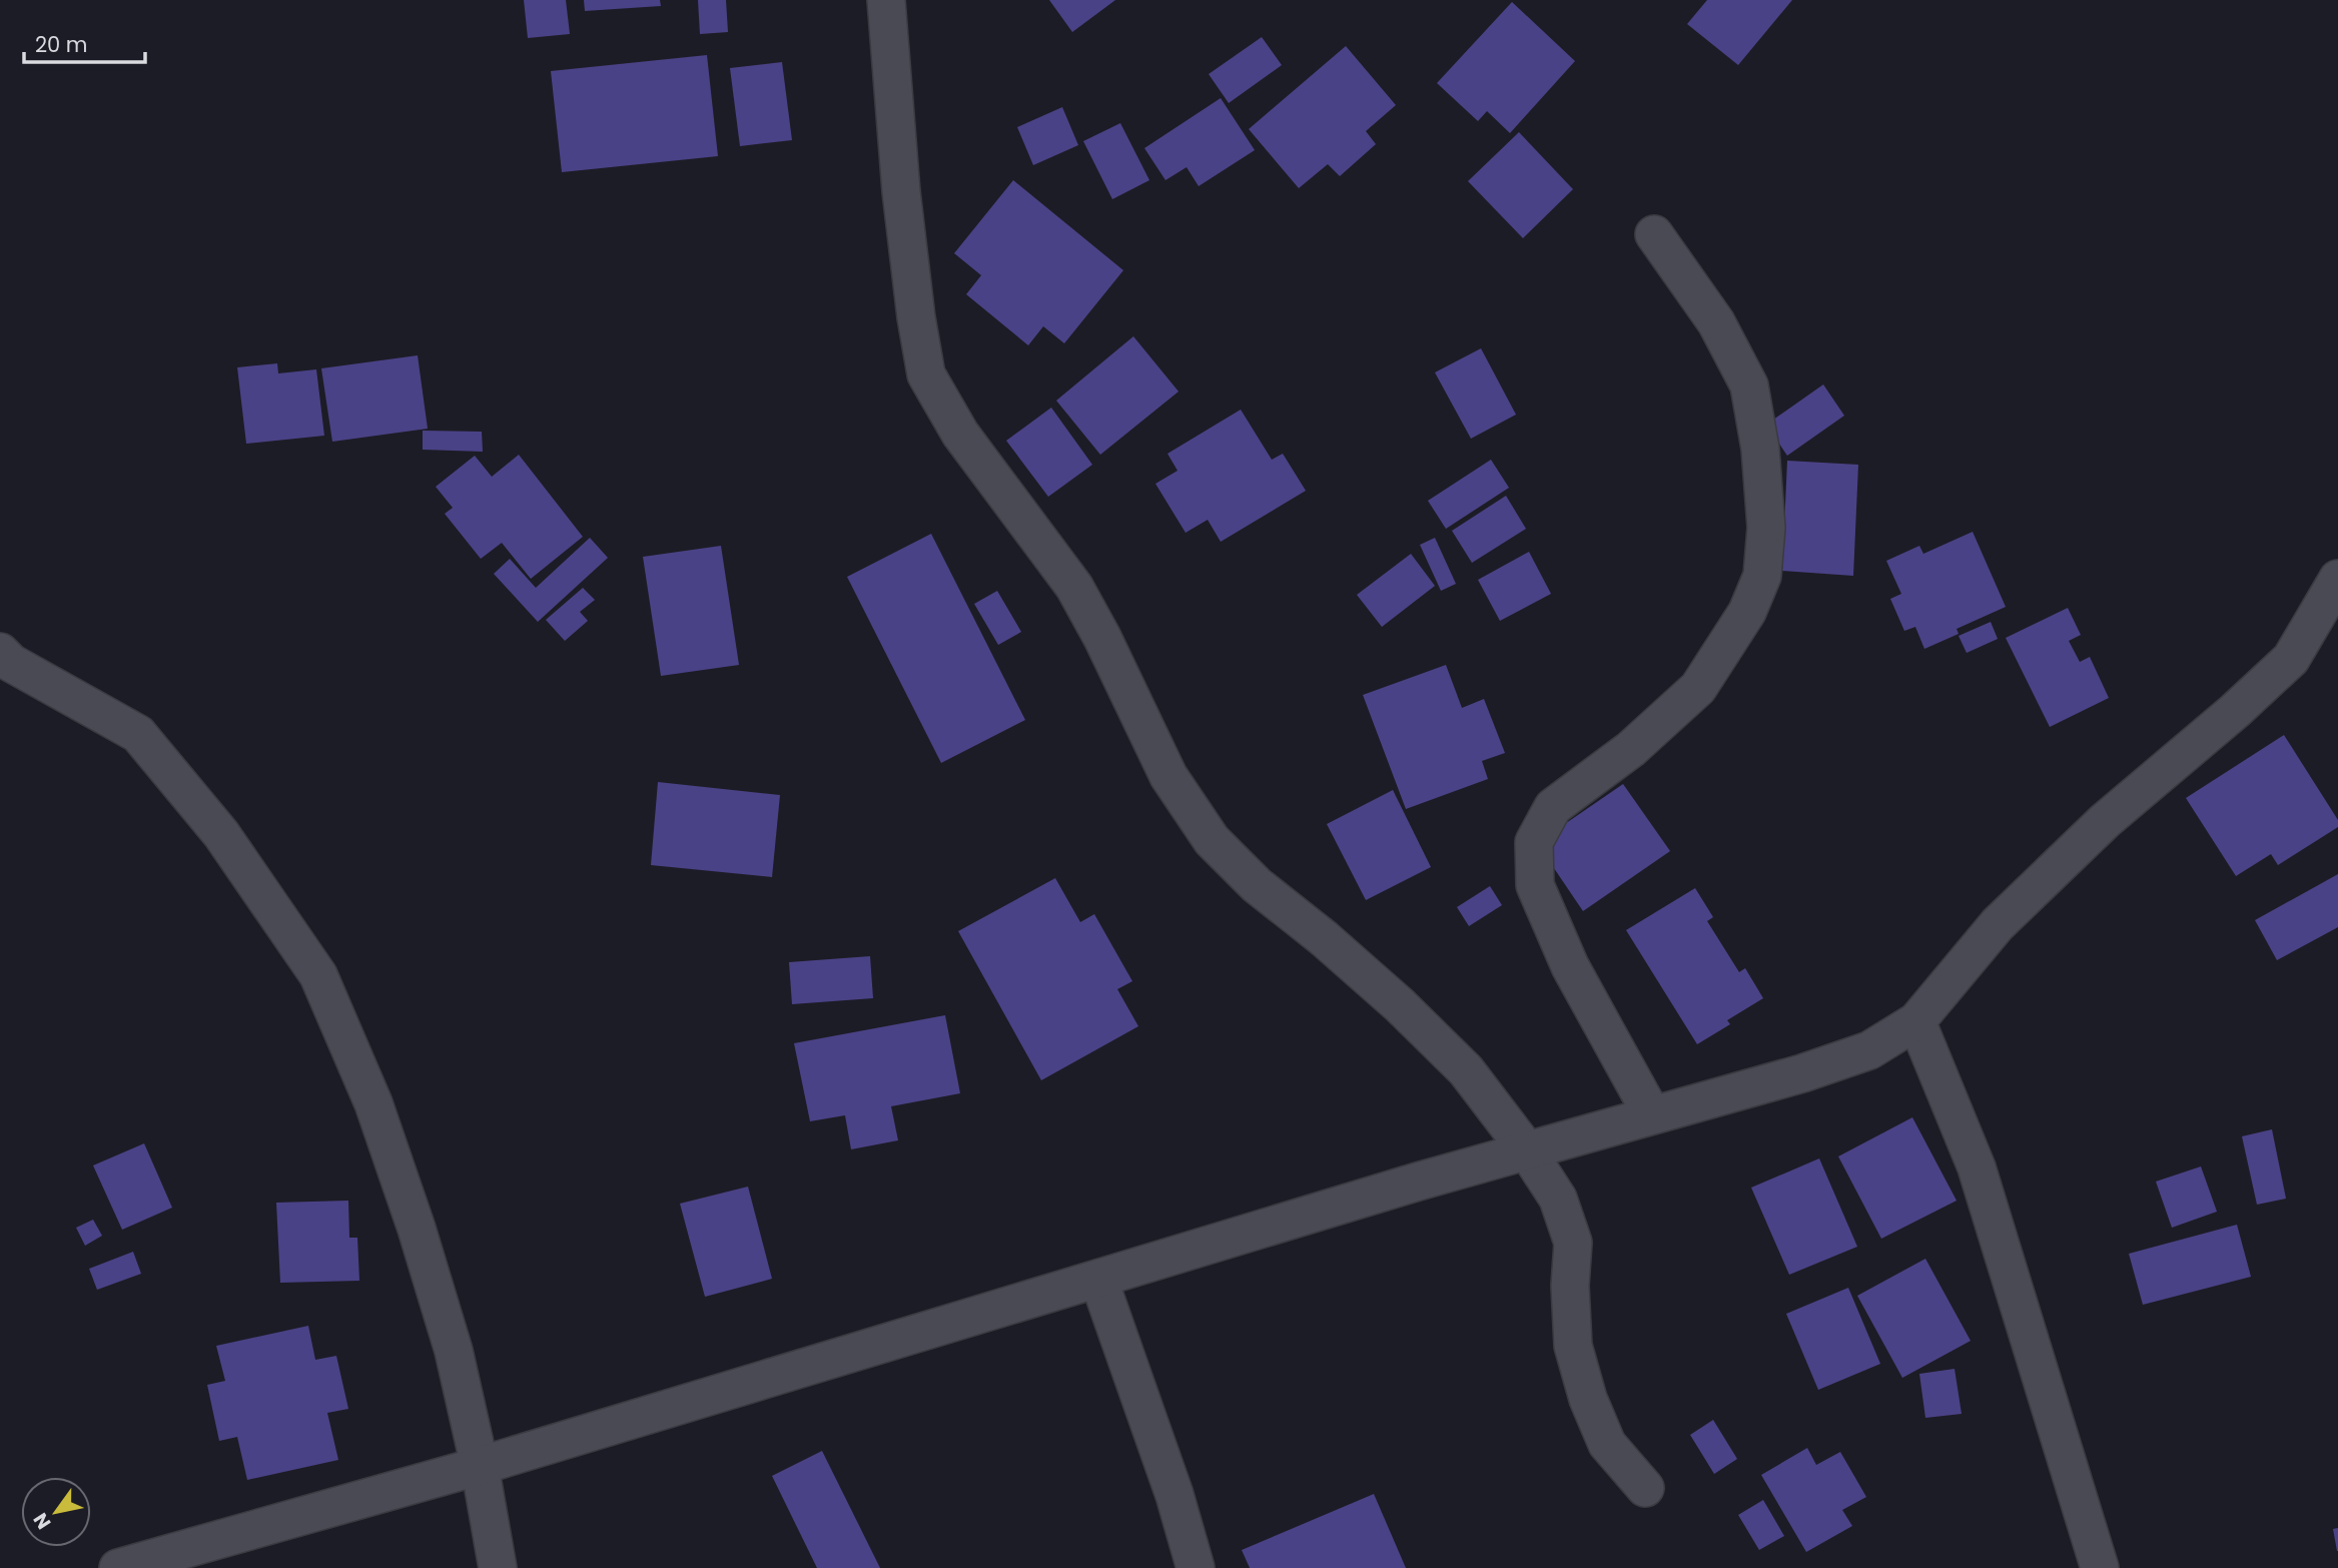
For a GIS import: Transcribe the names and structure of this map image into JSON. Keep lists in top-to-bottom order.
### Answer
{
  "scale_bar": "20 m",
  "north": "bottom left"
}
